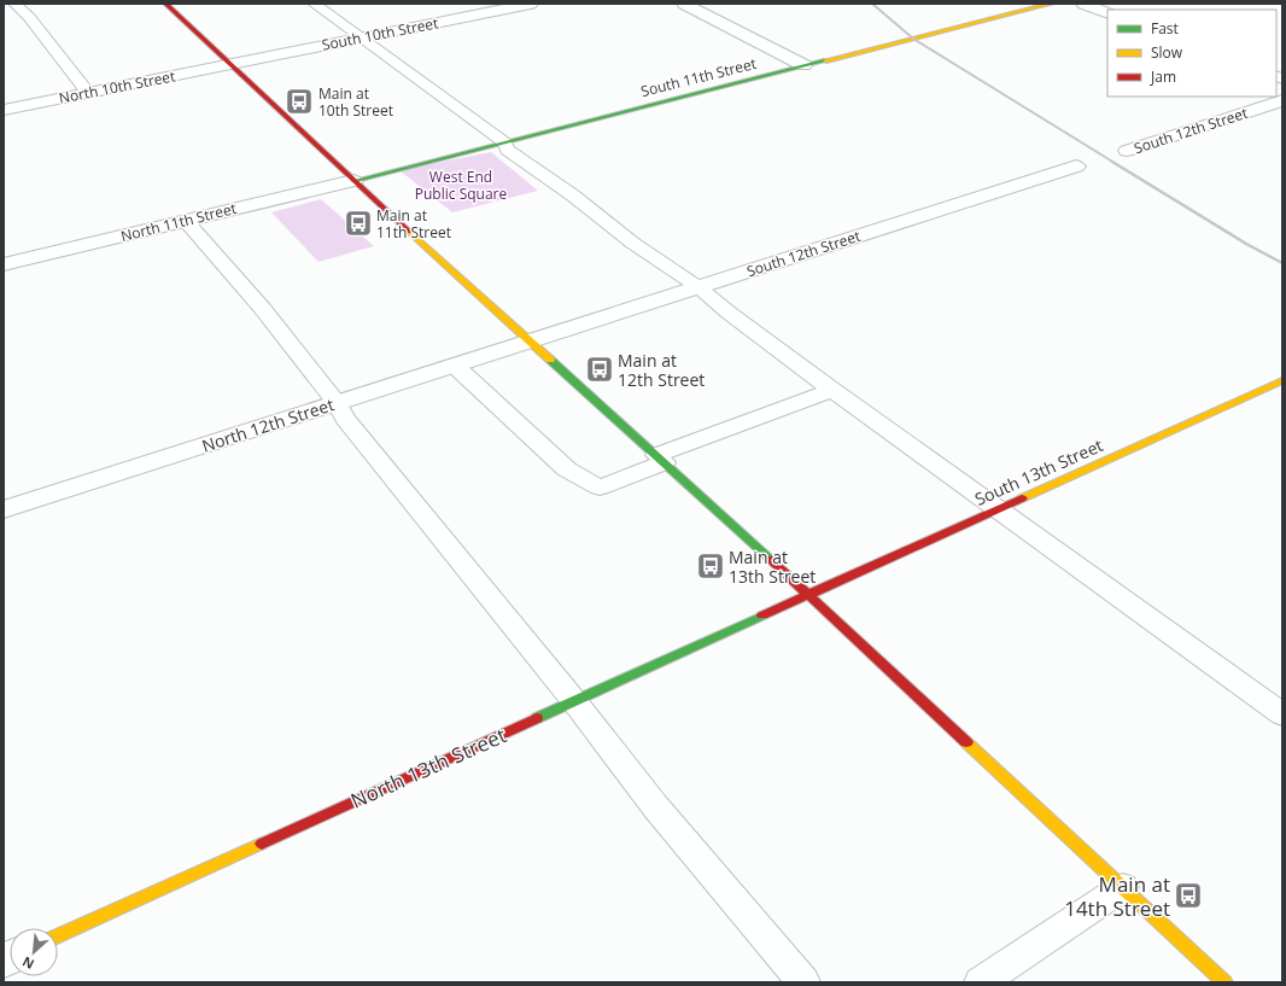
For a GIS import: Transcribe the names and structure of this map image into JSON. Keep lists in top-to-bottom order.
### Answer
{
  "streets": {
    "street": [
      "South 10th Street",
      "South 11th Street",
      "North 10th Street",
      "South 12th Street",
      "North 11th Street",
      "North 12th Street",
      "South 13th Street",
      "North 13th Street"
    ]
  },
  "crossings": [
    ["South 10th Street", "North 10th Street"],
    ["South 11th Street", "North 11th Street"],
    ["South 12th Street", "North 12th Street"],
    ["South 13th Street", "North 13th Street"]
  ],
  "parks": ["West End Public Square"],
  "places": {
    "bus stop": [
      "Main at 10th Street",
      "Main at 11th Street",
      "Main at 12th Street",
      "Main at 13th Street",
      "Main at 14th Street"
    ]
  },
  "legend": ["Fast", "Slow", "Jam"],
  "north": "bottom left"
}
